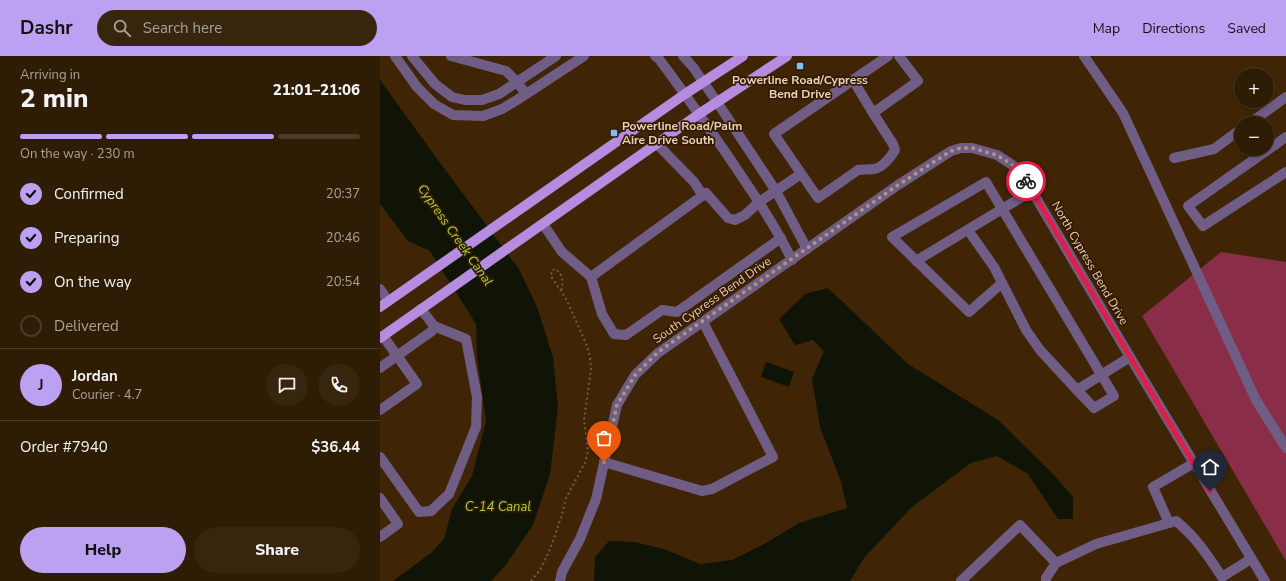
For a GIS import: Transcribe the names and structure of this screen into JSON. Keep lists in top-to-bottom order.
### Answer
{
  "streets": {
    "street": ["North Cypress Bend Drive", "South Cypress Bend Drive"]
  },
  "crossings": [
    ["North Cypress Bend Drive", "South Cypress Bend Drive"]
  ],
  "water": ["Cypress Creek Canal", "C-14 Canal"],
  "places": {
    "transit": ["Powerline Road/Cypress Bend Drive", "Powerline Road/Palm Aire Drive South"]
  },
  "page": {
    "header": "Dashr",
    "search": "Search here",
    "nav": ["Map", "Directions", "Saved"],
    "heading": ["2 min", "Arriving in", "21:01–21:06"],
    "panel": [
      "Jordan",
      "Courier · 4.7",
      "Order #7940",
      "$36.44"
    ],
    "map_buttons": ["+", "−"],
    "bar": "On the way · 230 m",
    "list": [
      ["Confirmed", "20:37"],
      ["Preparing", "20:46"],
      ["On the way", "20:54"],
      "Delivered"
    ],
    "round": "J",
    "buttons": ["Help", "Share"]
  }
}
